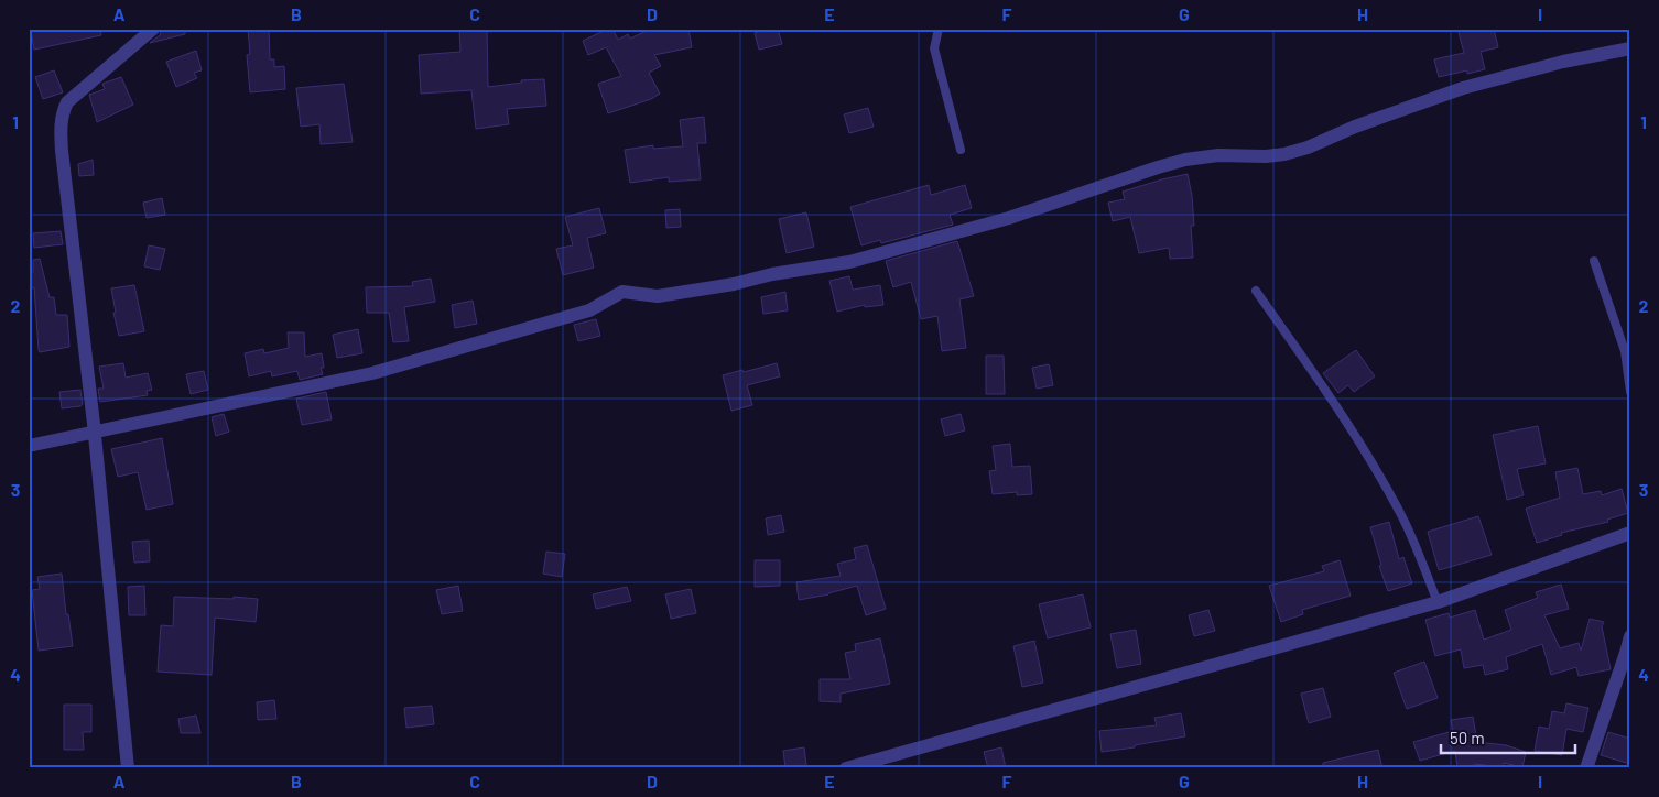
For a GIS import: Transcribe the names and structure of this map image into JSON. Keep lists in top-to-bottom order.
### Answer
{
  "scale_bar": "50 m",
  "grid": {
    "columns": [
      "A",
      "B",
      "C",
      "D",
      "E",
      "F",
      "G",
      "H",
      "I"
    ],
    "rows": [
      "1",
      "2",
      "3",
      "4"
    ]
  }
}
